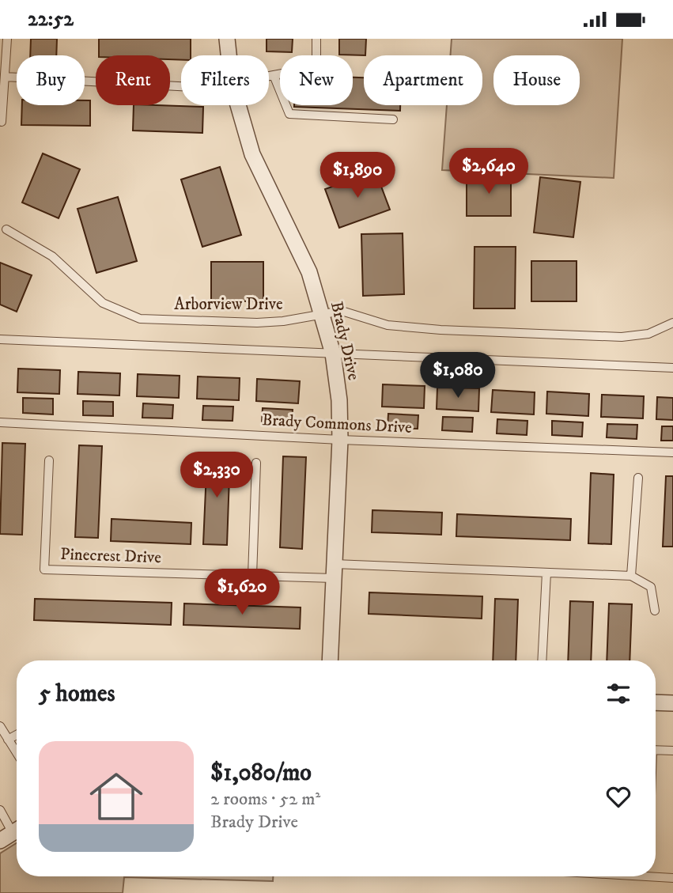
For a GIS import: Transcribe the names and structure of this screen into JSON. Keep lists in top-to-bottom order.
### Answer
{
  "streets": {
    "street": ["Brady Drive"],
    "lane": ["Arborview Drive", "Brady Commons Drive", "Pinecrest Drive"]
  },
  "crossings": [
    ["Arborview Drive", "Brady Drive"],
    ["Brady Drive", "Brady Commons Drive"],
    ["Brady Drive", "Pinecrest Drive"]
  ],
  "page": {
    "status": "22:52",
    "chip": [
      "Buy",
      "Rent",
      "Filters",
      "New",
      "Apartment",
      "House"
    ],
    "price": [
      "$2,640",
      "$1,890",
      "$1,080",
      "$2,330",
      "$1,620"
    ],
    "heading": "5 homes",
    "list": [
      {
        "name": "$1,080/mo",
        "note": "2 rooms · 52 m² · Brady Drive"
      }
    ]
  }
}
